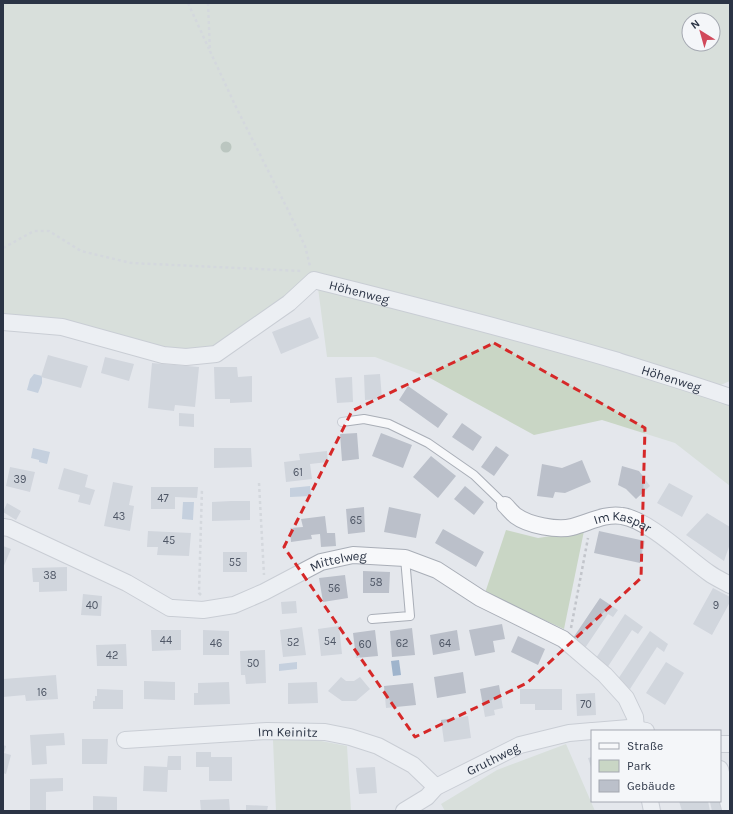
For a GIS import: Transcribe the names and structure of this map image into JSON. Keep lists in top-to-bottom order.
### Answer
{
  "streets": {
    "street": [
      "Höhenweg",
      "Im Kaspar",
      "Mittelweg",
      "Im Keinitz",
      "Gruthweg"
    ]
  },
  "crossings": [
    ["Im Keinitz", "Gruthweg"]
  ],
  "house_numbers": [
    "61",
    "39",
    "47",
    "43",
    "65",
    "45",
    "55",
    "38",
    "58",
    "56",
    "40",
    "9",
    "44",
    "54",
    "52",
    "46",
    "62",
    "64",
    "60",
    "42",
    "50",
    "16",
    "70"
  ],
  "legend": ["Straße", "Park", "Gebäude"],
  "north": "top left"
}
